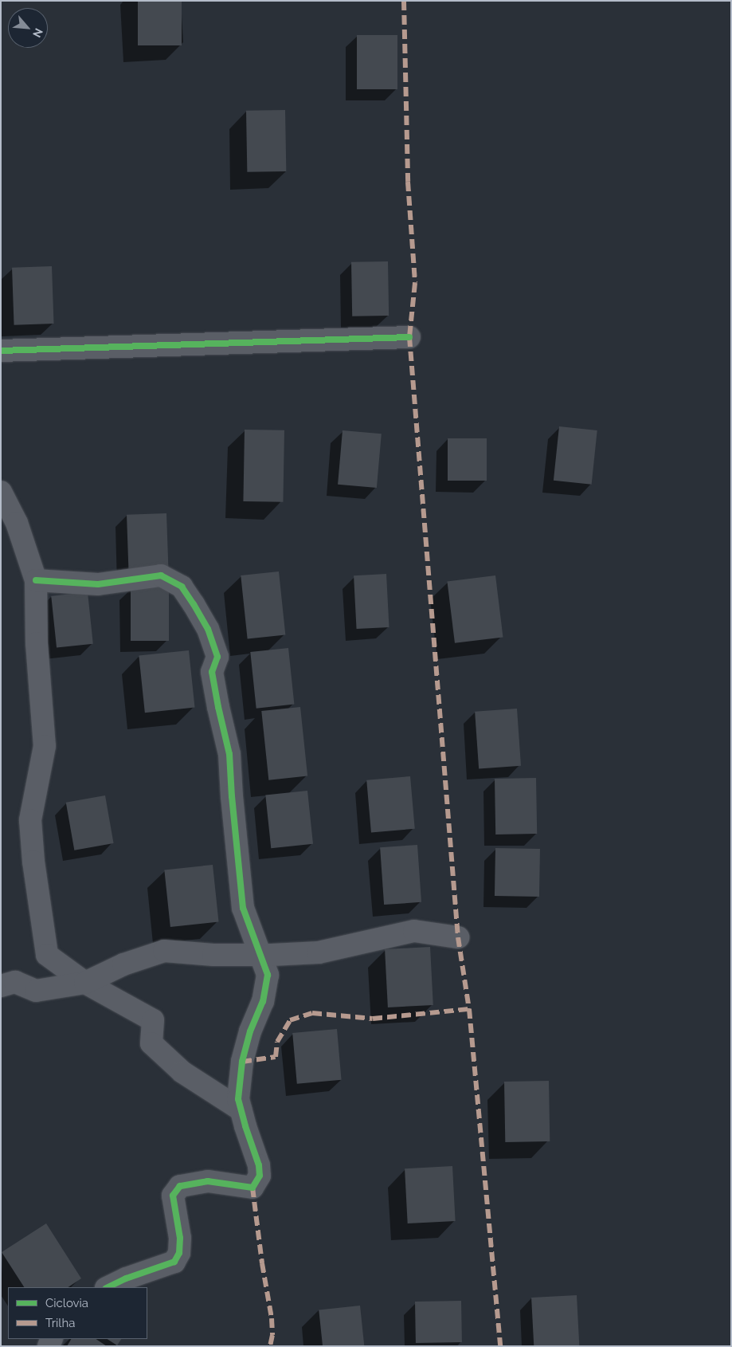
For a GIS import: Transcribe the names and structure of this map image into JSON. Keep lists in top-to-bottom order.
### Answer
{
  "legend": ["Ciclovia", "Trilha"],
  "north": "bottom right"
}
